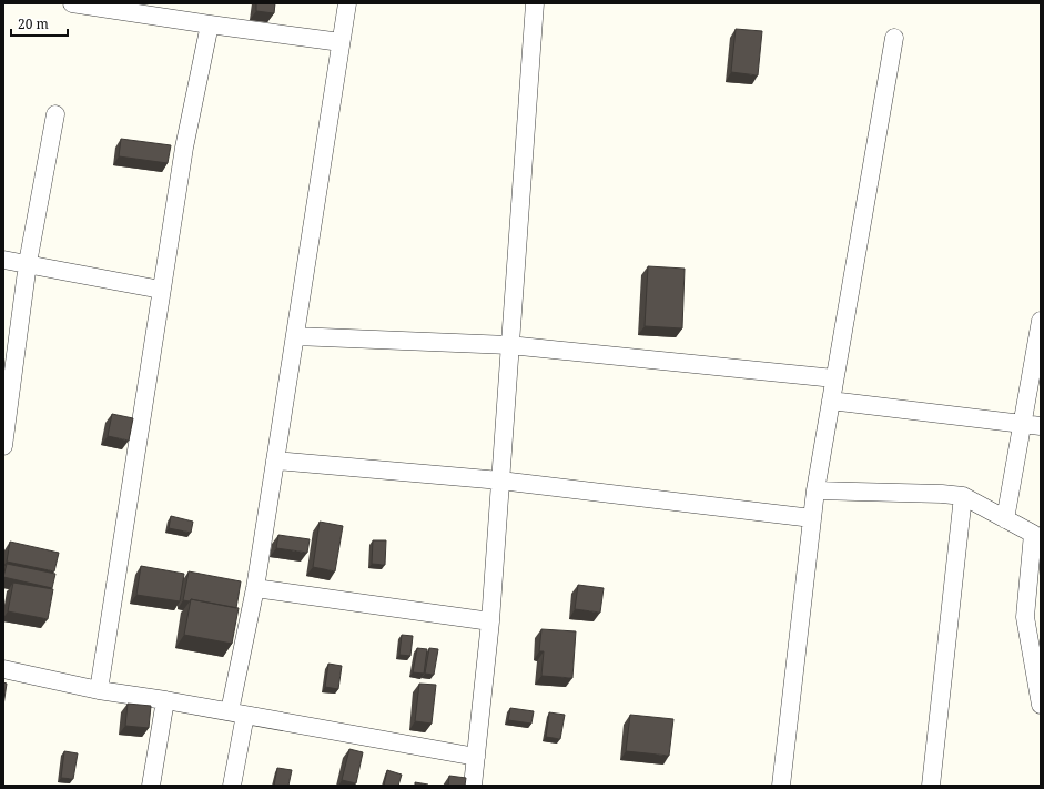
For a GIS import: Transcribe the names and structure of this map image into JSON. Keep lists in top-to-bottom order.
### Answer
{
  "scale_bar": "20 m"
}
